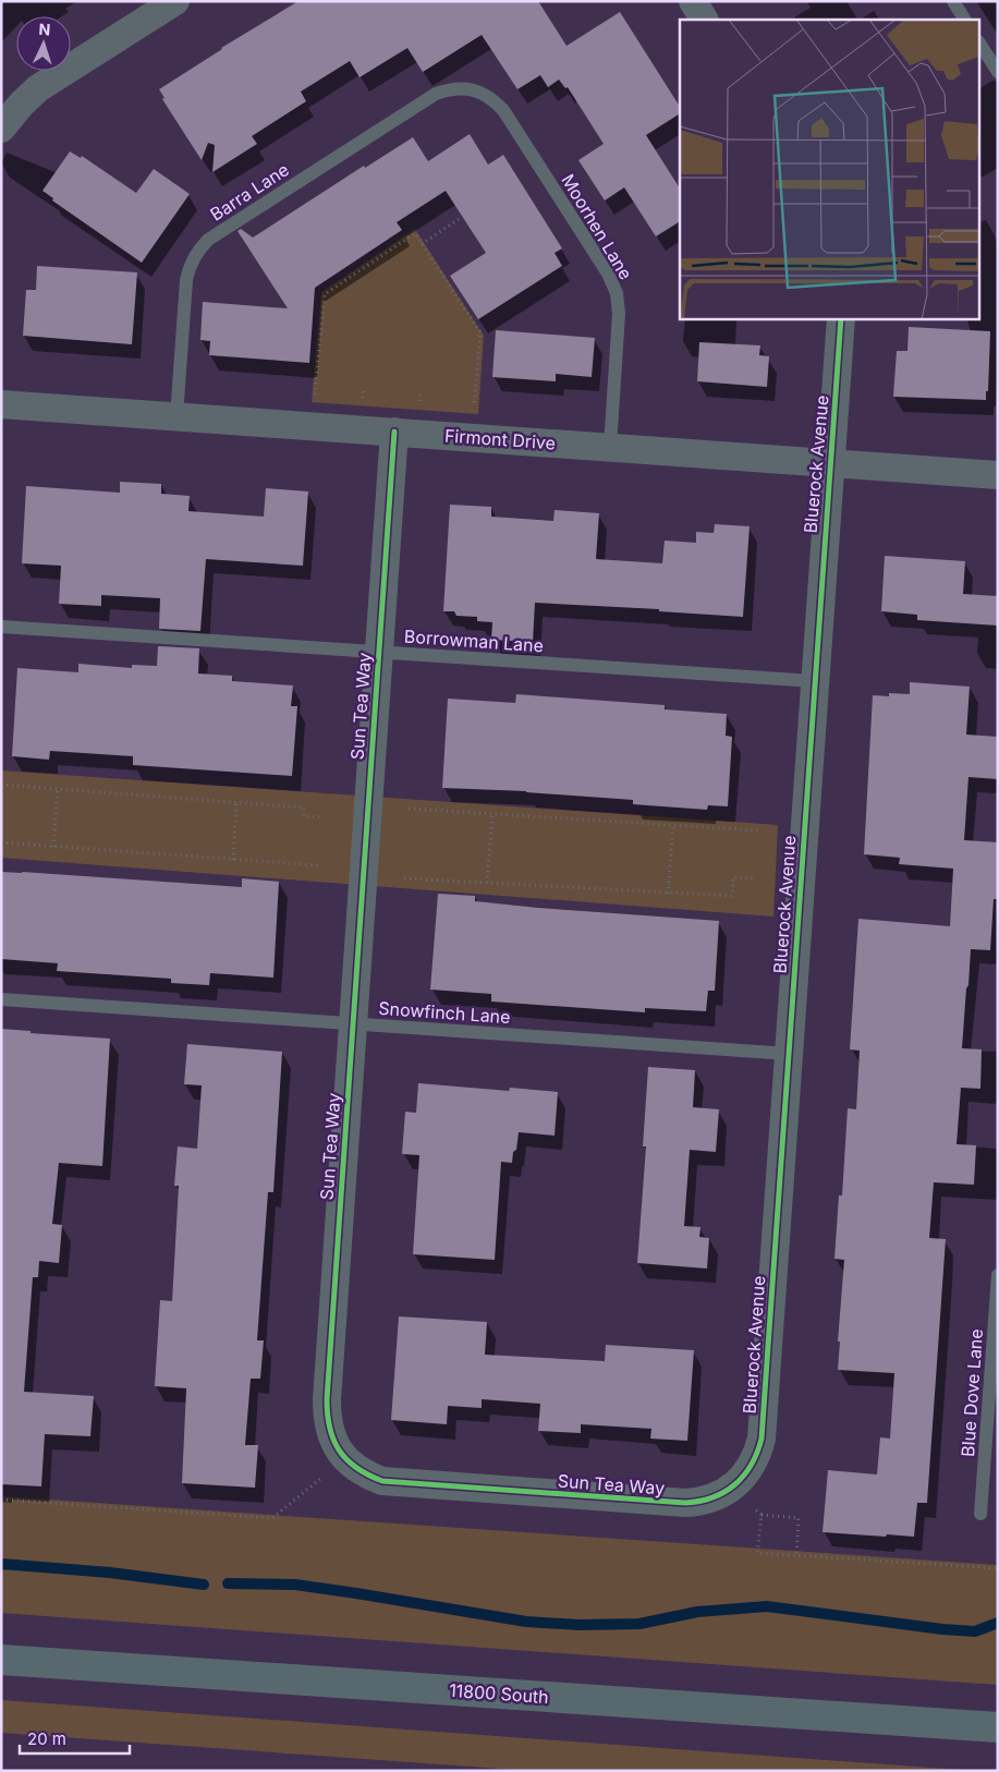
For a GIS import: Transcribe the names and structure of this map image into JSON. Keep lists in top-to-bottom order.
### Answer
{
  "streets": {
    "main road": ["11800 South"],
    "street": ["Firmont Drive", "Bluerock Avenue", "Sun Tea Way"],
    "lane": [
      "Barra Lane",
      "Moorhen Lane",
      "Borrowman Lane",
      "Snowfinch Lane",
      "Blue Dove Lane"
    ]
  },
  "crossings": [
    ["Barra Lane", "Moorhen Lane"],
    ["Barra Lane", "Firmont Drive"],
    ["Moorhen Lane", "Firmont Drive"],
    ["Firmont Drive", "Bluerock Avenue"],
    ["Firmont Drive", "Sun Tea Way"],
    ["Bluerock Avenue", "Borrowman Lane"],
    ["Bluerock Avenue", "Sun Tea Way"],
    ["Bluerock Avenue", "Snowfinch Lane"],
    ["Borrowman Lane", "Sun Tea Way"],
    ["Sun Tea Way", "Snowfinch Lane"]
  ],
  "scale_bar": "20 m",
  "north": "top"
}
